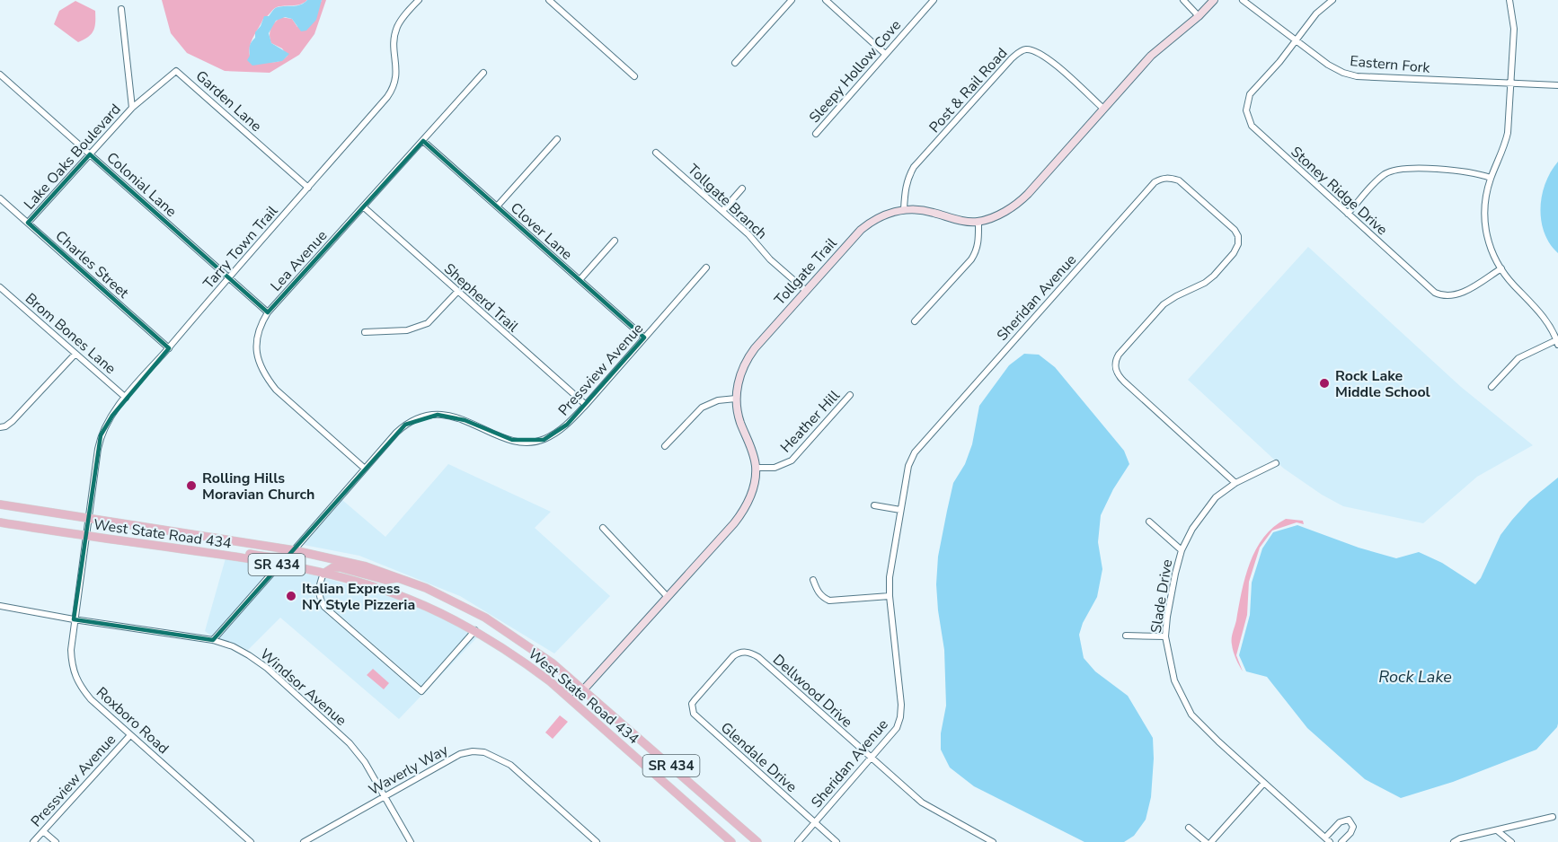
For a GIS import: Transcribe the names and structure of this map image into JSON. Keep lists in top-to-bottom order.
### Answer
{
  "streets": {
    "main road": ["West State Road 434", "SR 434"],
    "street": [
      "Eastern Fork",
      "Sleepy Hollow Cove",
      "Post & Rail Road",
      "Garden Lane",
      "Lake Oaks Boulevard",
      "Colonial Lane",
      "Stoney Ridge Drive",
      "Tollgate Branch",
      "Clover Lane",
      "Tarry Town Trail",
      "Lea Avenue",
      "Charles Street",
      "Tollgate Trail",
      "Shepherd Trail",
      "Sheridan Avenue",
      "Brom Bones Lane",
      "Pressview Avenue",
      "Heather Hill",
      "Slade Drive",
      "Windsor Avenue",
      "Dellwood Drive",
      "Roxboro Road",
      "Glendale Drive",
      "Waverly Way"
    ]
  },
  "crossings": [
    ["Eastern Fork", "Stoney Ridge Drive"],
    ["Post & Rail Road", "Tollgate Trail"],
    ["Garden Lane", "Lake Oaks Boulevard"],
    ["Garden Lane", "Tarry Town Trail"],
    ["Lake Oaks Boulevard", "Colonial Lane"],
    ["Lake Oaks Boulevard", "Charles Street"],
    ["Colonial Lane", "Tarry Town Trail"],
    ["Colonial Lane", "Lea Avenue"],
    ["Tollgate Branch", "Tollgate Trail"],
    ["Clover Lane", "Lea Avenue"],
    ["Clover Lane", "Pressview Avenue"],
    ["Tarry Town Trail", "Charles Street"],
    ["Tarry Town Trail", "Brom Bones Lane"],
    ["Tarry Town Trail", "SR 434"],
    ["Tarry Town Trail", "Roxboro Road"],
    ["Lea Avenue", "Shepherd Trail"],
    ["Lea Avenue", "Pressview Avenue"],
    ["Tollgate Trail", "Heather Hill"],
    ["Tollgate Trail", "West State Road 434"],
    ["Tollgate Trail", "SR 434"],
    ["Shepherd Trail", "Pressview Avenue"],
    ["Sheridan Avenue", "Slade Drive"],
    ["Sheridan Avenue", "Dellwood Drive"],
    ["Sheridan Avenue", "Glendale Drive"],
    ["Pressview Avenue", "SR 434"],
    ["Pressview Avenue", "Roxboro Road"],
    ["West State Road 434", "Roxboro Road"],
    ["SR 434", "Roxboro Road"],
    ["Windsor Avenue", "Roxboro Road"],
    ["Windsor Avenue", "Waverly Way"],
    ["Dellwood Drive", "Glendale Drive"]
  ],
  "water": ["Rock Lake"],
  "places": ["Rock Lake Middle School", "Rolling Hills Moravian Church", "Italian Express NY Style Pizzeria"]
}
